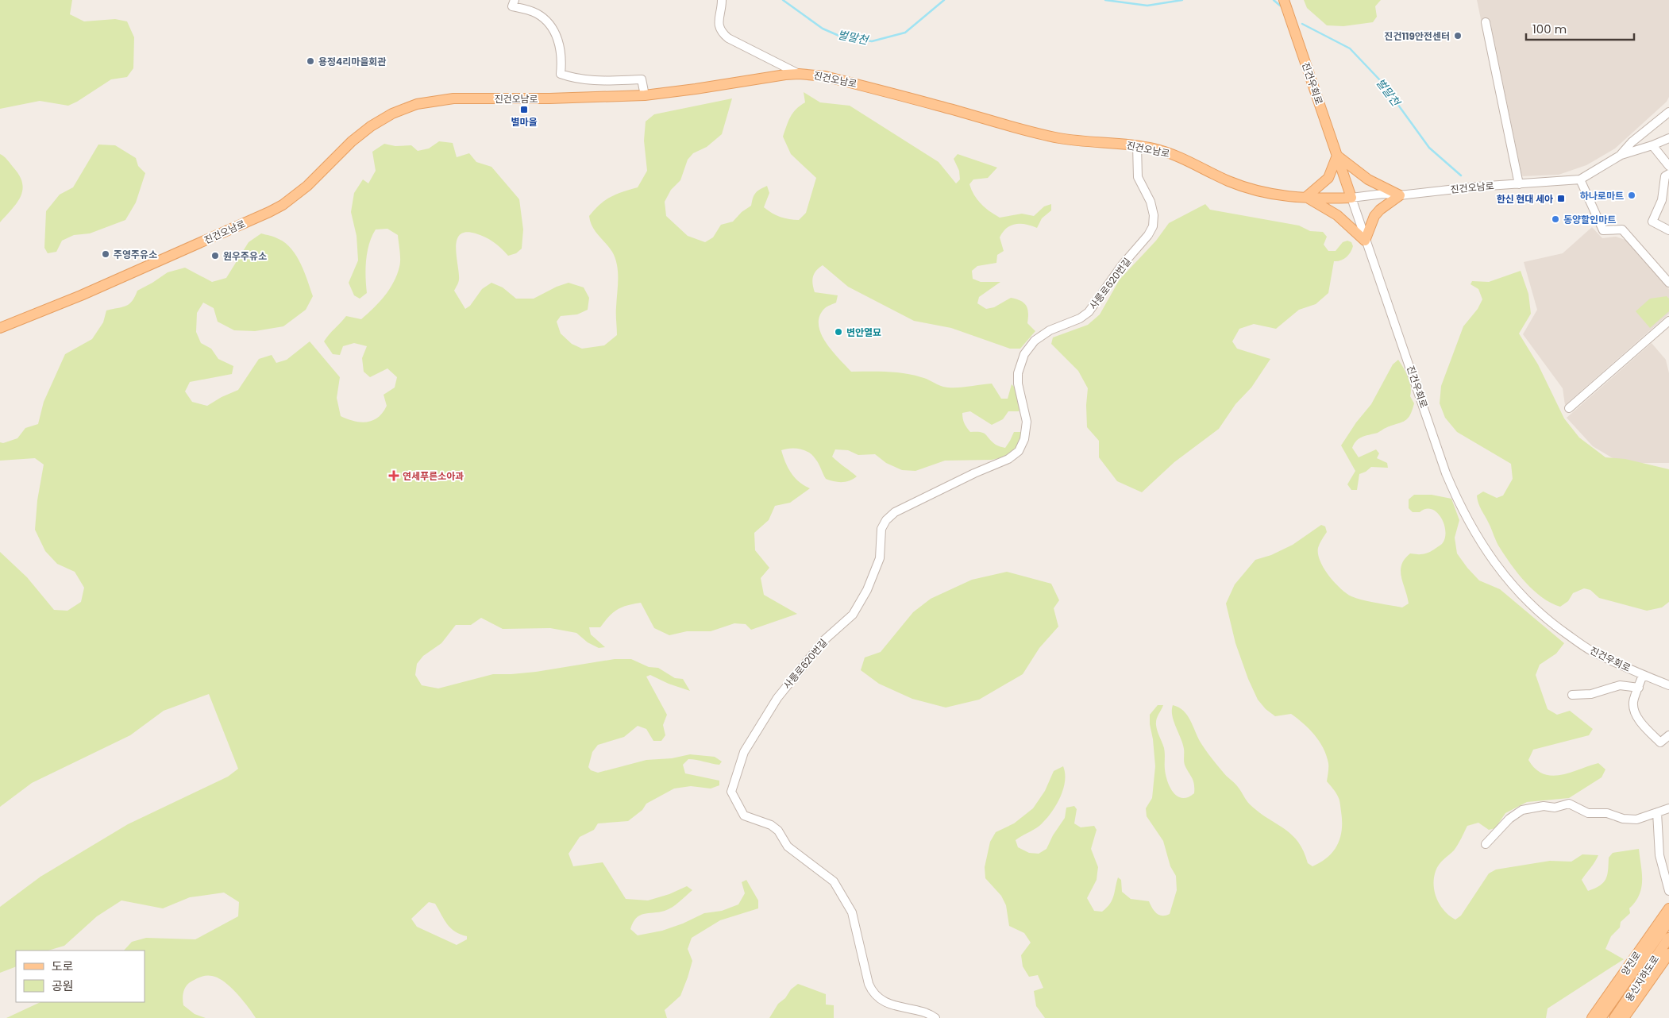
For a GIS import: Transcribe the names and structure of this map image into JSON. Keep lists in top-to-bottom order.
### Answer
{
  "streets": {
    "main road": [
      "진건오남로",
      "진건우회로",
      "양진로",
      "용신지하도로"
    ],
    "street": ["사릉로620번길"]
  },
  "crossings": [
    ["진건오남로", "진건우회로"],
    ["진건오남로", "사릉로620번길"]
  ],
  "water": ["벌말천"],
  "places": {
    "other": [
      "진건119안전센터",
      "용정4리마을회관",
      "하나로마트",
      "동양할인마트",
      "주영주유소",
      "원우주유소",
      "변안열묘"
    ],
    "transit": ["별마을", "한신 현대 세아"],
    "health": ["연세푸른소아과"]
  },
  "legend": ["도로", "공원"],
  "scale_bar": "100 m"
}
